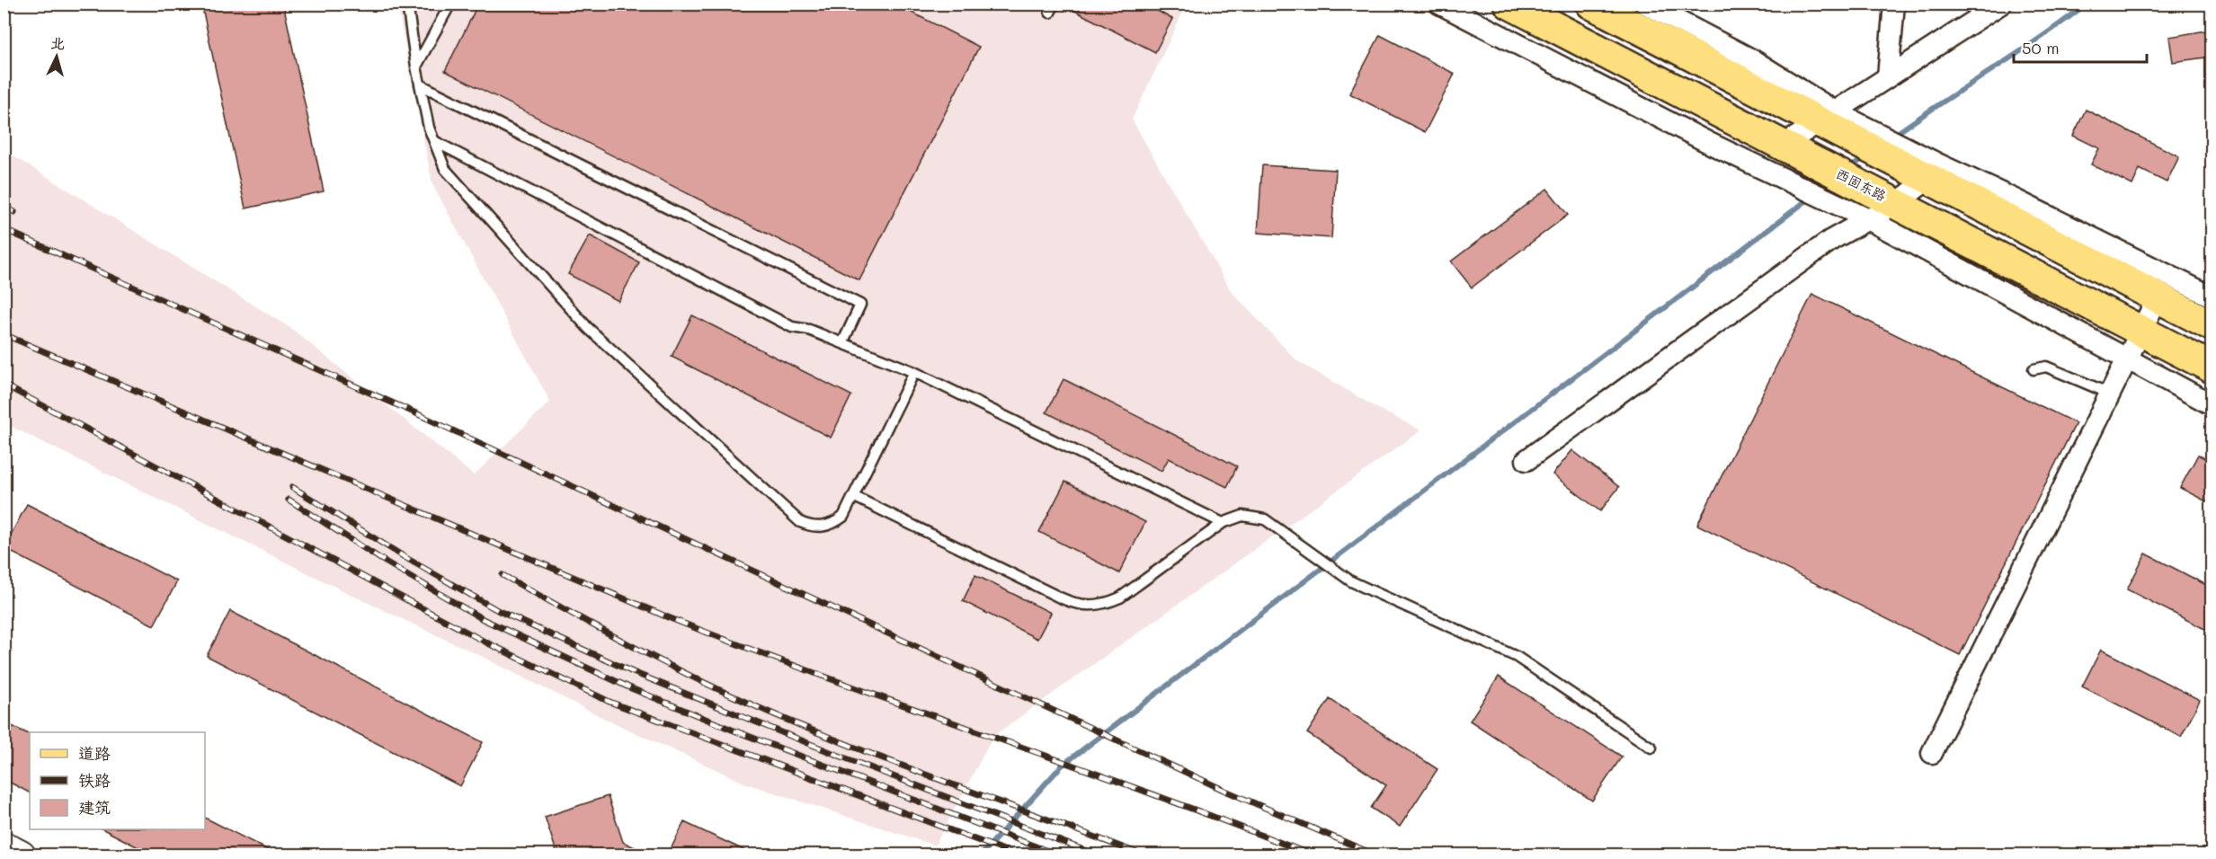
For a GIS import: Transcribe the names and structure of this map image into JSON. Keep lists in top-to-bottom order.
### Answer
{
  "streets": {
    "main road": ["西固东路"]
  },
  "legend": ["道路", "铁路", "建筑"],
  "scale_bar": "50 m",
  "north": "top"
}
